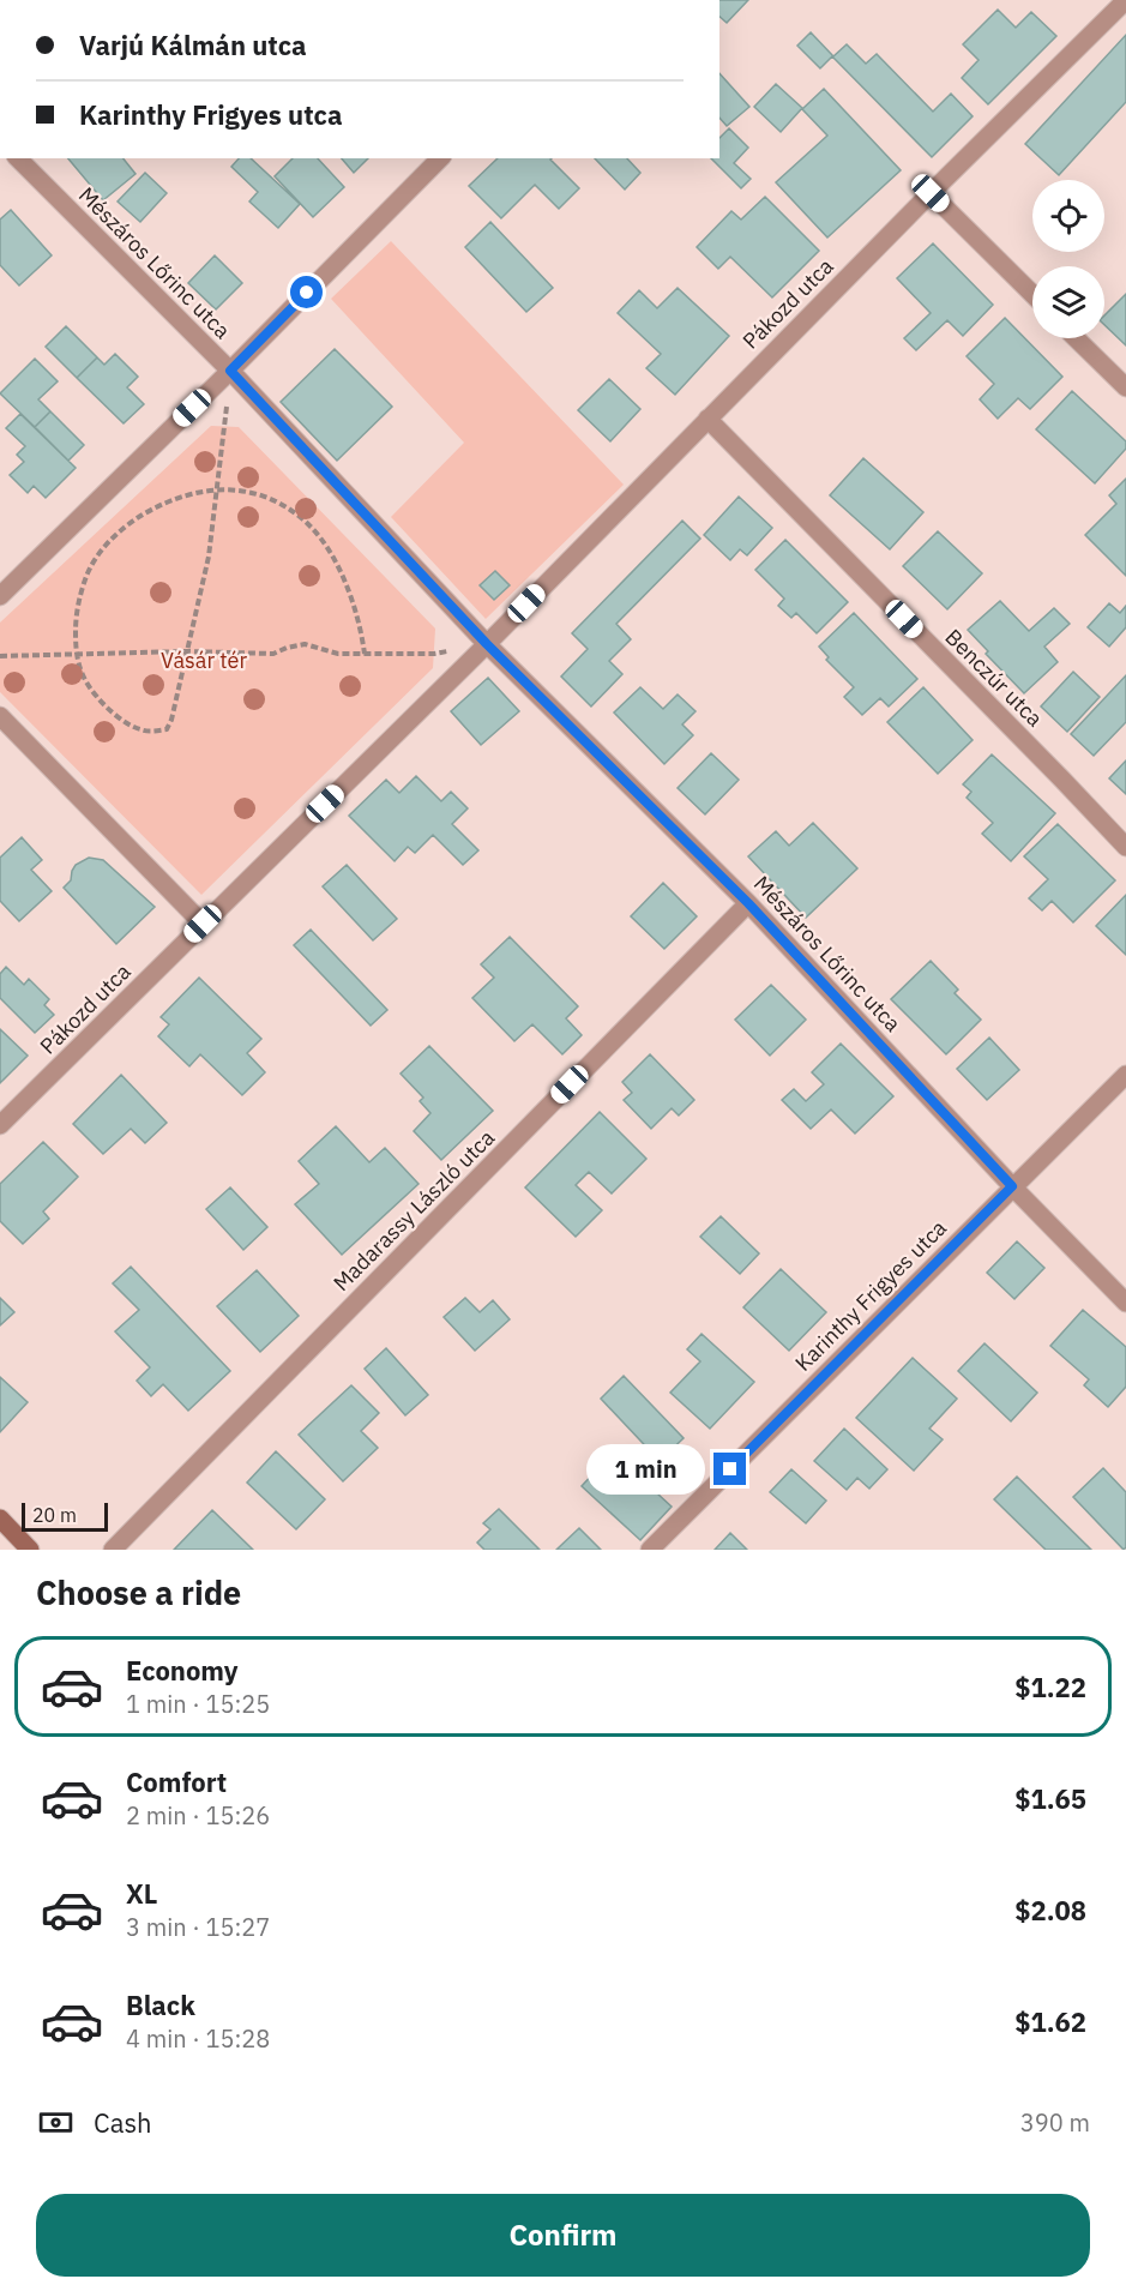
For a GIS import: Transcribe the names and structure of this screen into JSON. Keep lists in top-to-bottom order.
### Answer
{
  "streets": {
    "street": [
      "Mészáros Lőrinc utca",
      "Pákozd utca",
      "Benczúr utca",
      "Madarassy László utca",
      "Karinthy Frigyes utca"
    ]
  },
  "crossings": [
    ["Mészáros Lőrinc utca", "Pákozd utca"],
    ["Mészáros Lőrinc utca", "Madarassy László utca"],
    ["Mészáros Lőrinc utca", "Karinthy Frigyes utca"],
    ["Pákozd utca", "Benczúr utca"]
  ],
  "parks": ["Vásár tér"],
  "scale_bar": "20 m",
  "page": {
    "banner": ["Varjú Kálmán utca", "Karinthy Frigyes utca"],
    "bubble": "1 min",
    "scale": "20 m",
    "heading": "Choose a ride",
    "list": [
      {
        "name": "Economy",
        "note": "1 min · 15:25",
        "value": "$1.22"
      },
      {
        "name": "Comfort",
        "note": "2 min · 15:26",
        "value": "$1.65"
      },
      {
        "name": "XL",
        "note": "3 min · 15:27",
        "value": "$2.08"
      },
      {
        "name": "Black",
        "note": "4 min · 15:28",
        "value": "$1.62"
      }
    ],
    "pay": ["Cash", "390 m"],
    "buttons": "Confirm"
  }
}
